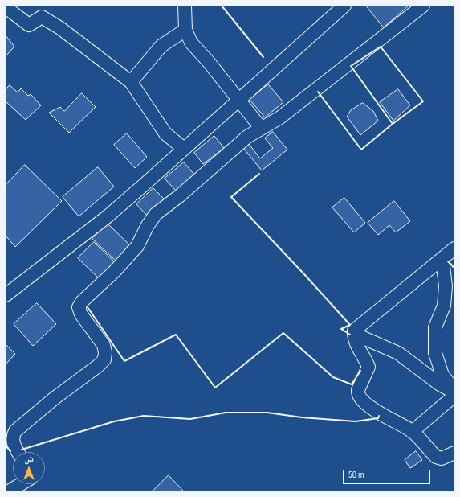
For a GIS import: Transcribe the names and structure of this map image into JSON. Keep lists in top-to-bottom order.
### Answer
{
  "scale_bar": "50 m",
  "north": "top"
}
